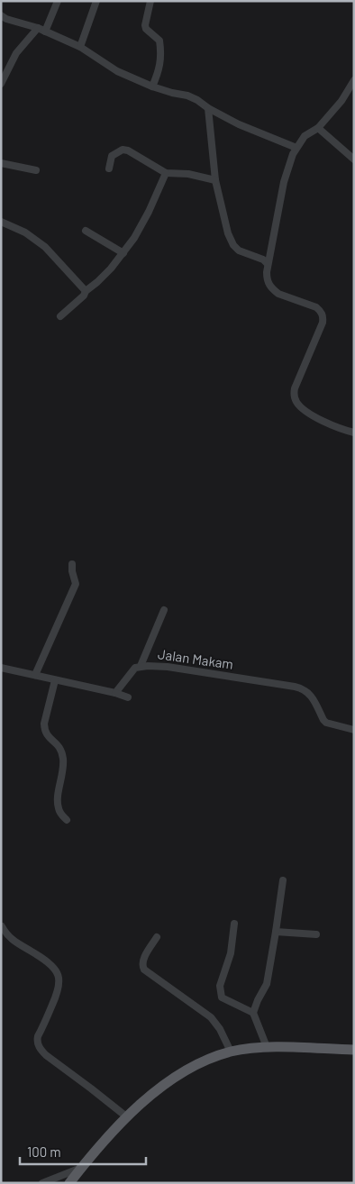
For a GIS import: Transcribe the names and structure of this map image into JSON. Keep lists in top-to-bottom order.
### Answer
{
  "streets": {
    "street": ["Jalan Makam"]
  },
  "scale_bar": "100 m"
}
